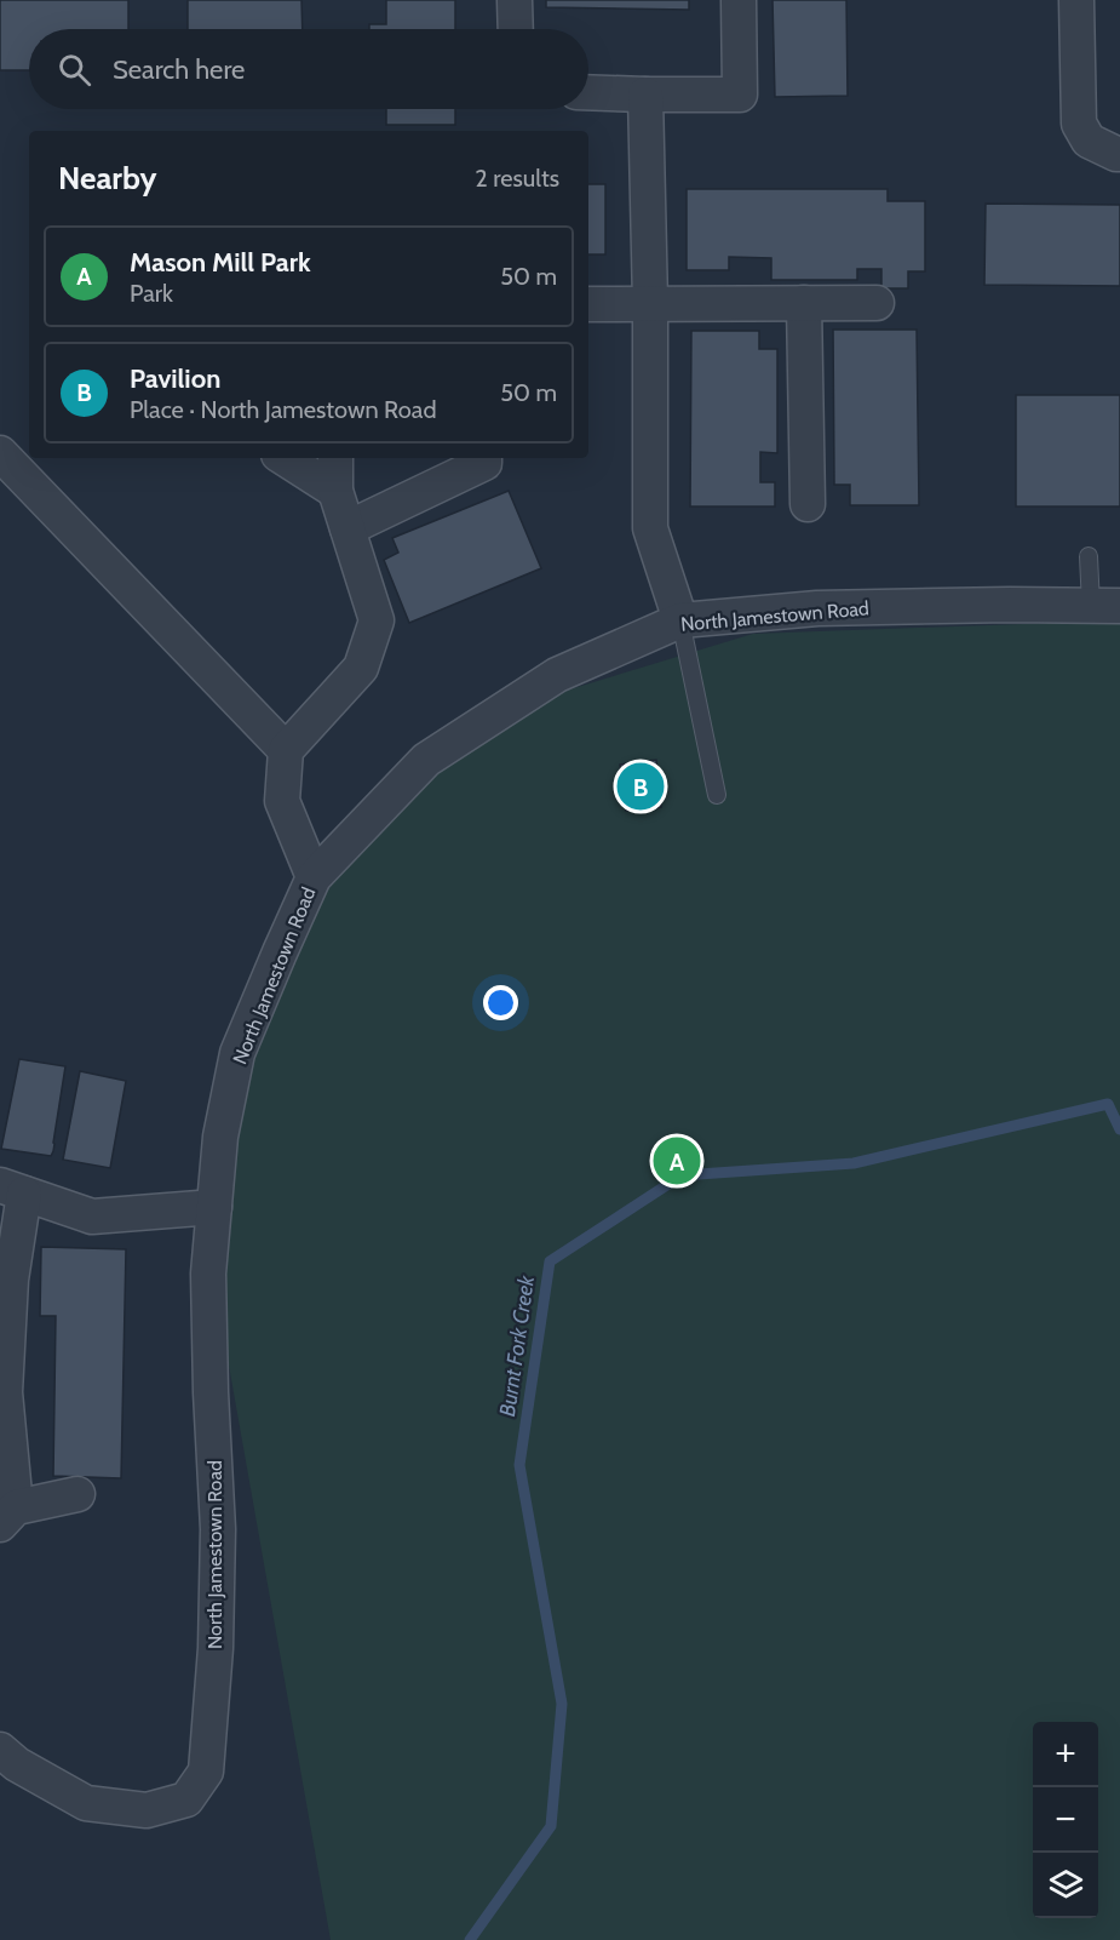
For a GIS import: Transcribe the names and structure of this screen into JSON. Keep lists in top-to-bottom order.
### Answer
{
  "streets": {
    "street": ["North Jamestown Road"]
  },
  "water": ["Burnt Fork Creek"],
  "page": {
    "search": "Search here",
    "heading": ["Nearby", "2 results"],
    "list": [
      {
        "mark": "A",
        "name": "Mason Mill Park",
        "note": "Park",
        "value": "50 m"
      },
      {
        "mark": "B",
        "name": "Pavilion",
        "note": "Place · North Jamestown Road",
        "value": "50 m"
      }
    ],
    "pins": ["B", "A"],
    "map_buttons": ["+", "−"]
  }
}
